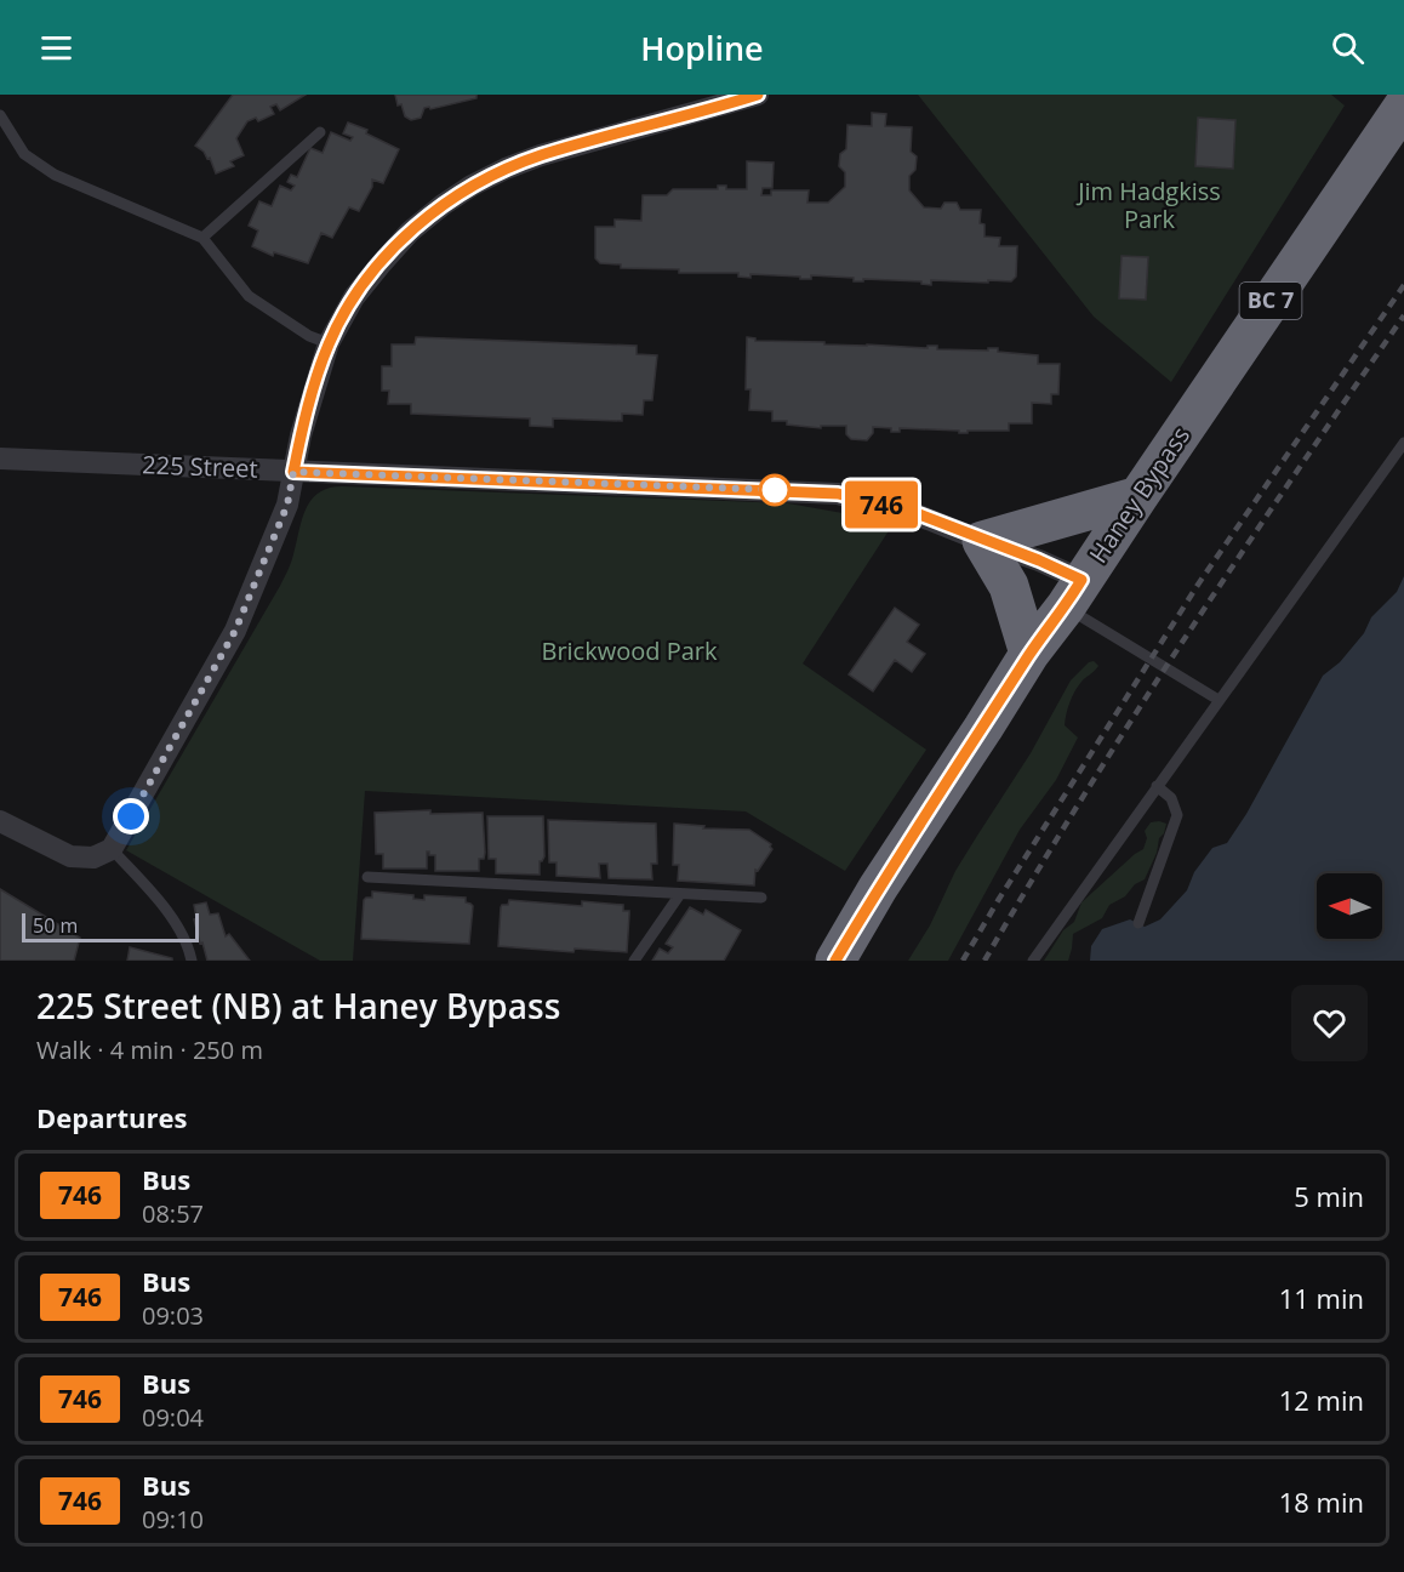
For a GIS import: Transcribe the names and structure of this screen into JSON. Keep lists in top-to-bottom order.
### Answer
{
  "streets": {
    "highway": ["BC 7", "Haney Bypass"],
    "street": ["225 Street"]
  },
  "crossings": [
    ["225 Street", "Haney Bypass"]
  ],
  "parks": ["Jim Hadgkiss Park", "Brickwood Park"],
  "lines": ["bus line 746"],
  "scale_bar": "50 m",
  "north": "left",
  "page": {
    "header": "Hopline",
    "on_map": "746",
    "scale": "50 m",
    "heading": [
      ["225 Street (NB) at Haney Bypass", "Walk · 4 min · 250 m"],
      "Departures"
    ],
    "list": [
      {
        "mark": "746",
        "name": "Bus",
        "note": "08:57",
        "value": "5 min"
      },
      {
        "mark": "746",
        "name": "Bus",
        "note": "09:03",
        "value": "11 min"
      },
      {
        "mark": "746",
        "name": "Bus",
        "note": "09:04",
        "value": "12 min"
      },
      {
        "mark": "746",
        "name": "Bus",
        "note": "09:10",
        "value": "18 min"
      }
    ]
  }
}
